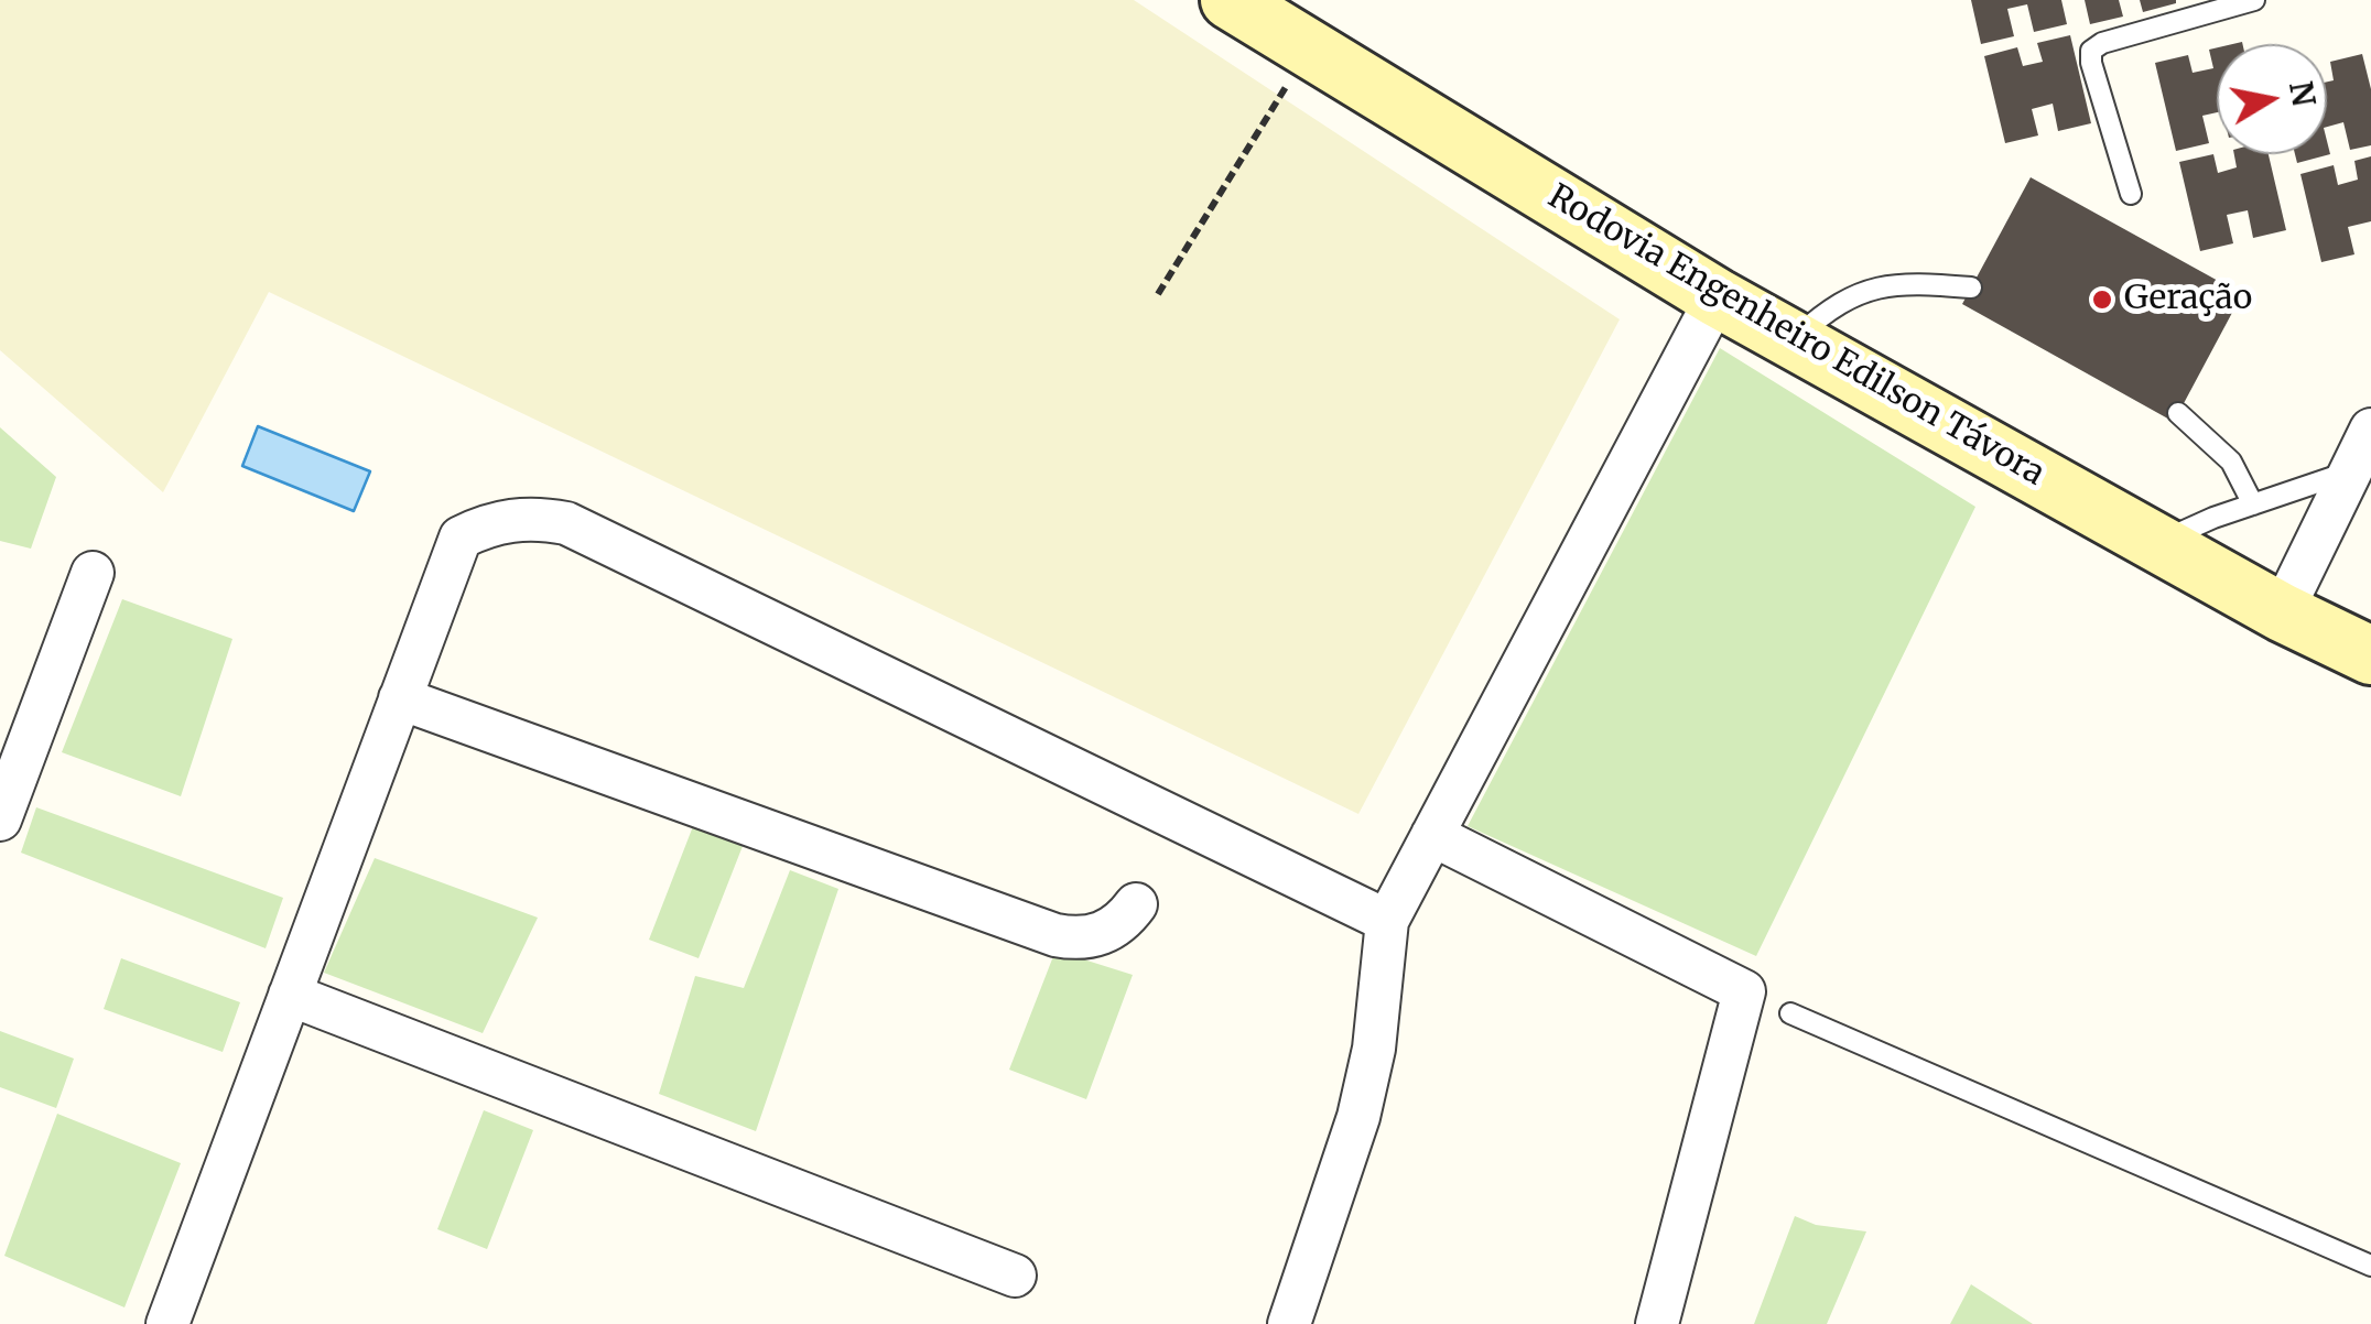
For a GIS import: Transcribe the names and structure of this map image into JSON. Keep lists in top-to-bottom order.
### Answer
{
  "streets": {
    "main road": ["Rodovia Engenheiro Edilson Távora"]
  },
  "places": ["Geração"],
  "north": "right"
}
